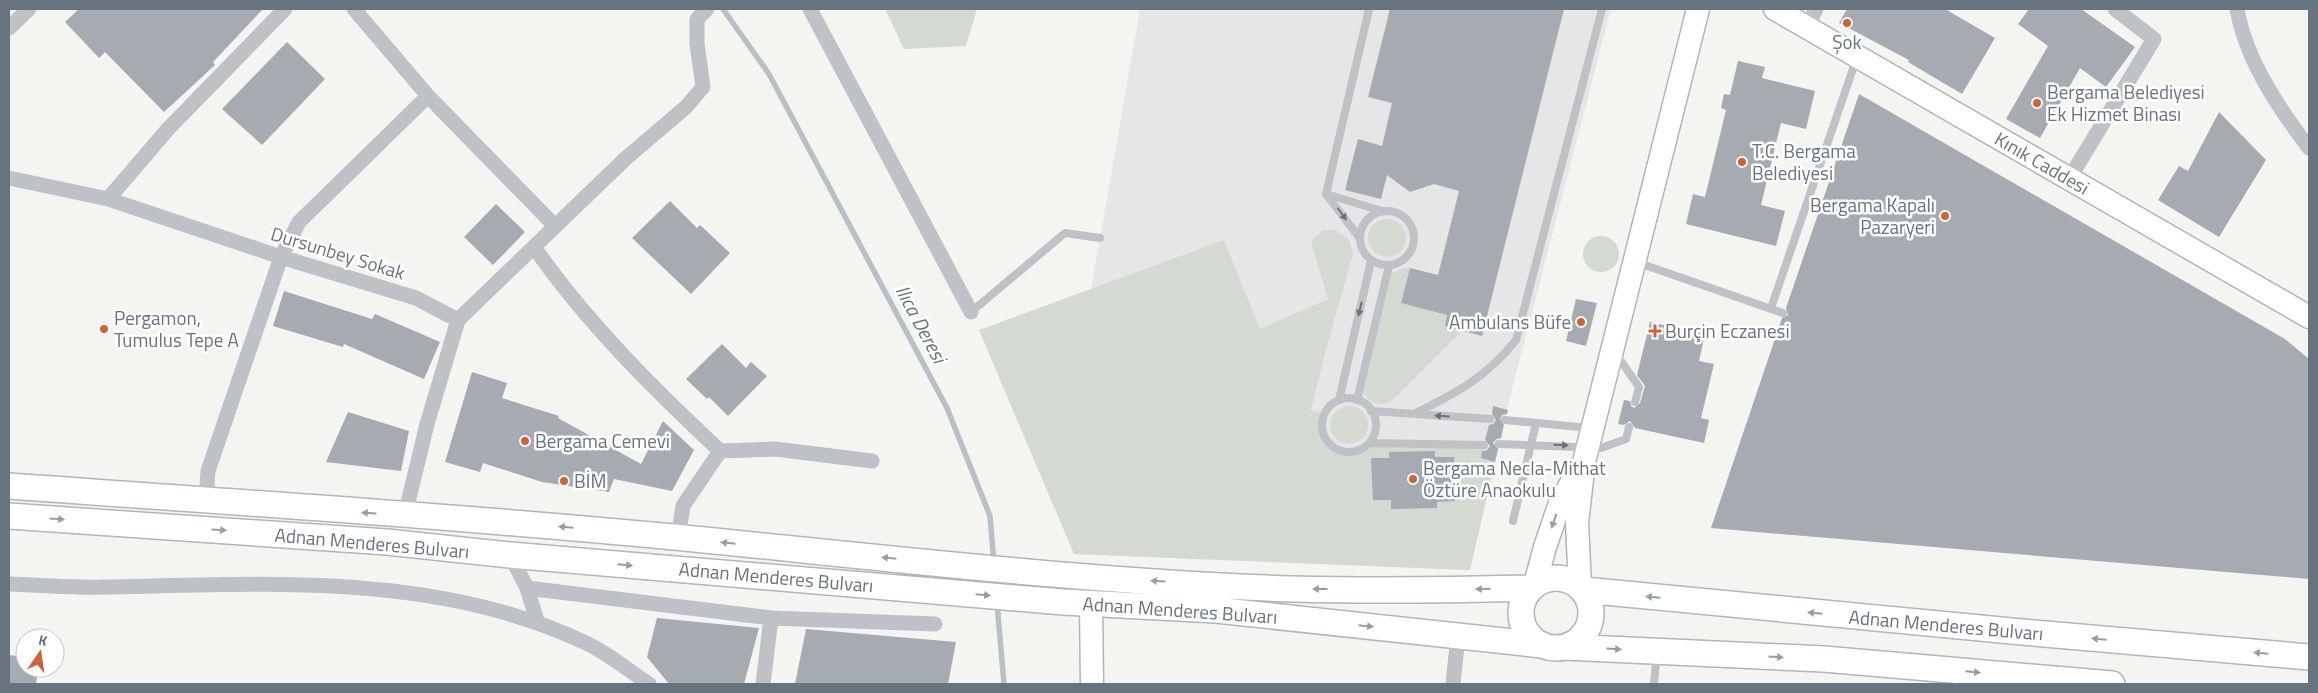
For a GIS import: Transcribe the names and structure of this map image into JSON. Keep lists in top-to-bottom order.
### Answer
{
  "streets": {
    "main road": ["Kınık Caddesi", "Adnan Menderes Bulvarı"],
    "street": ["Dursunbey Sokak"]
  },
  "water": ["Ilıca Deresi"],
  "places": {
    "other": [
      "Şok",
      "Bergama Belediyesi Ek Hizmet Binası",
      "T.C. Bergama Belediyesi",
      "Bergama Kapalı Pazaryeri",
      "Ambulans Büfe",
      "Pergamon, Tumulus Tepe A",
      "Bergama Cemevi",
      "Bergama Necla-Mithat Öztüre Anaokulu",
      "BİM"
    ],
    "health": ["Burçin Eczanesi"]
  },
  "north": "top"
}
